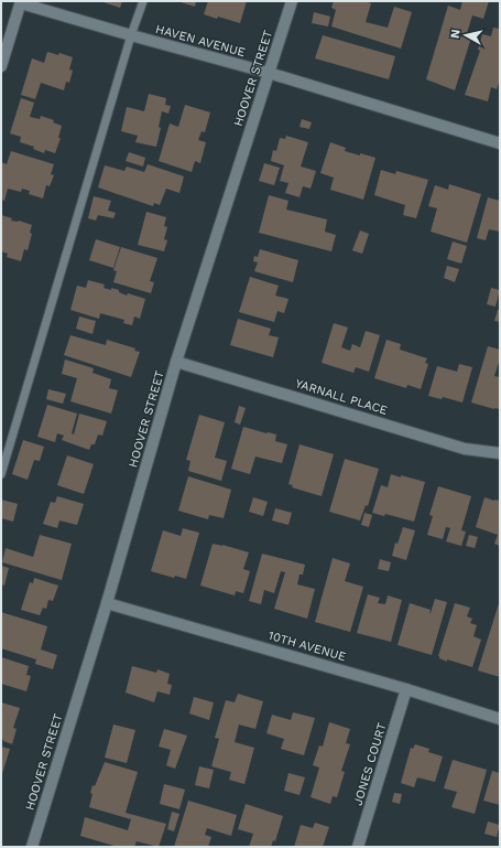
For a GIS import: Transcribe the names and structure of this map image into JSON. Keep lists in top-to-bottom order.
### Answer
{
  "streets": {
    "street": [
      "HAVEN AVENUE",
      "HOOVER STREET",
      "YARNALL PLACE",
      "10TH AVENUE",
      "JONES COURT"
    ]
  },
  "crossings": [
    ["HAVEN AVENUE", "HOOVER STREET"],
    ["HOOVER STREET", "YARNALL PLACE"],
    ["HOOVER STREET", "10TH AVENUE"],
    ["10TH AVENUE", "JONES COURT"]
  ],
  "north": "left"
}
